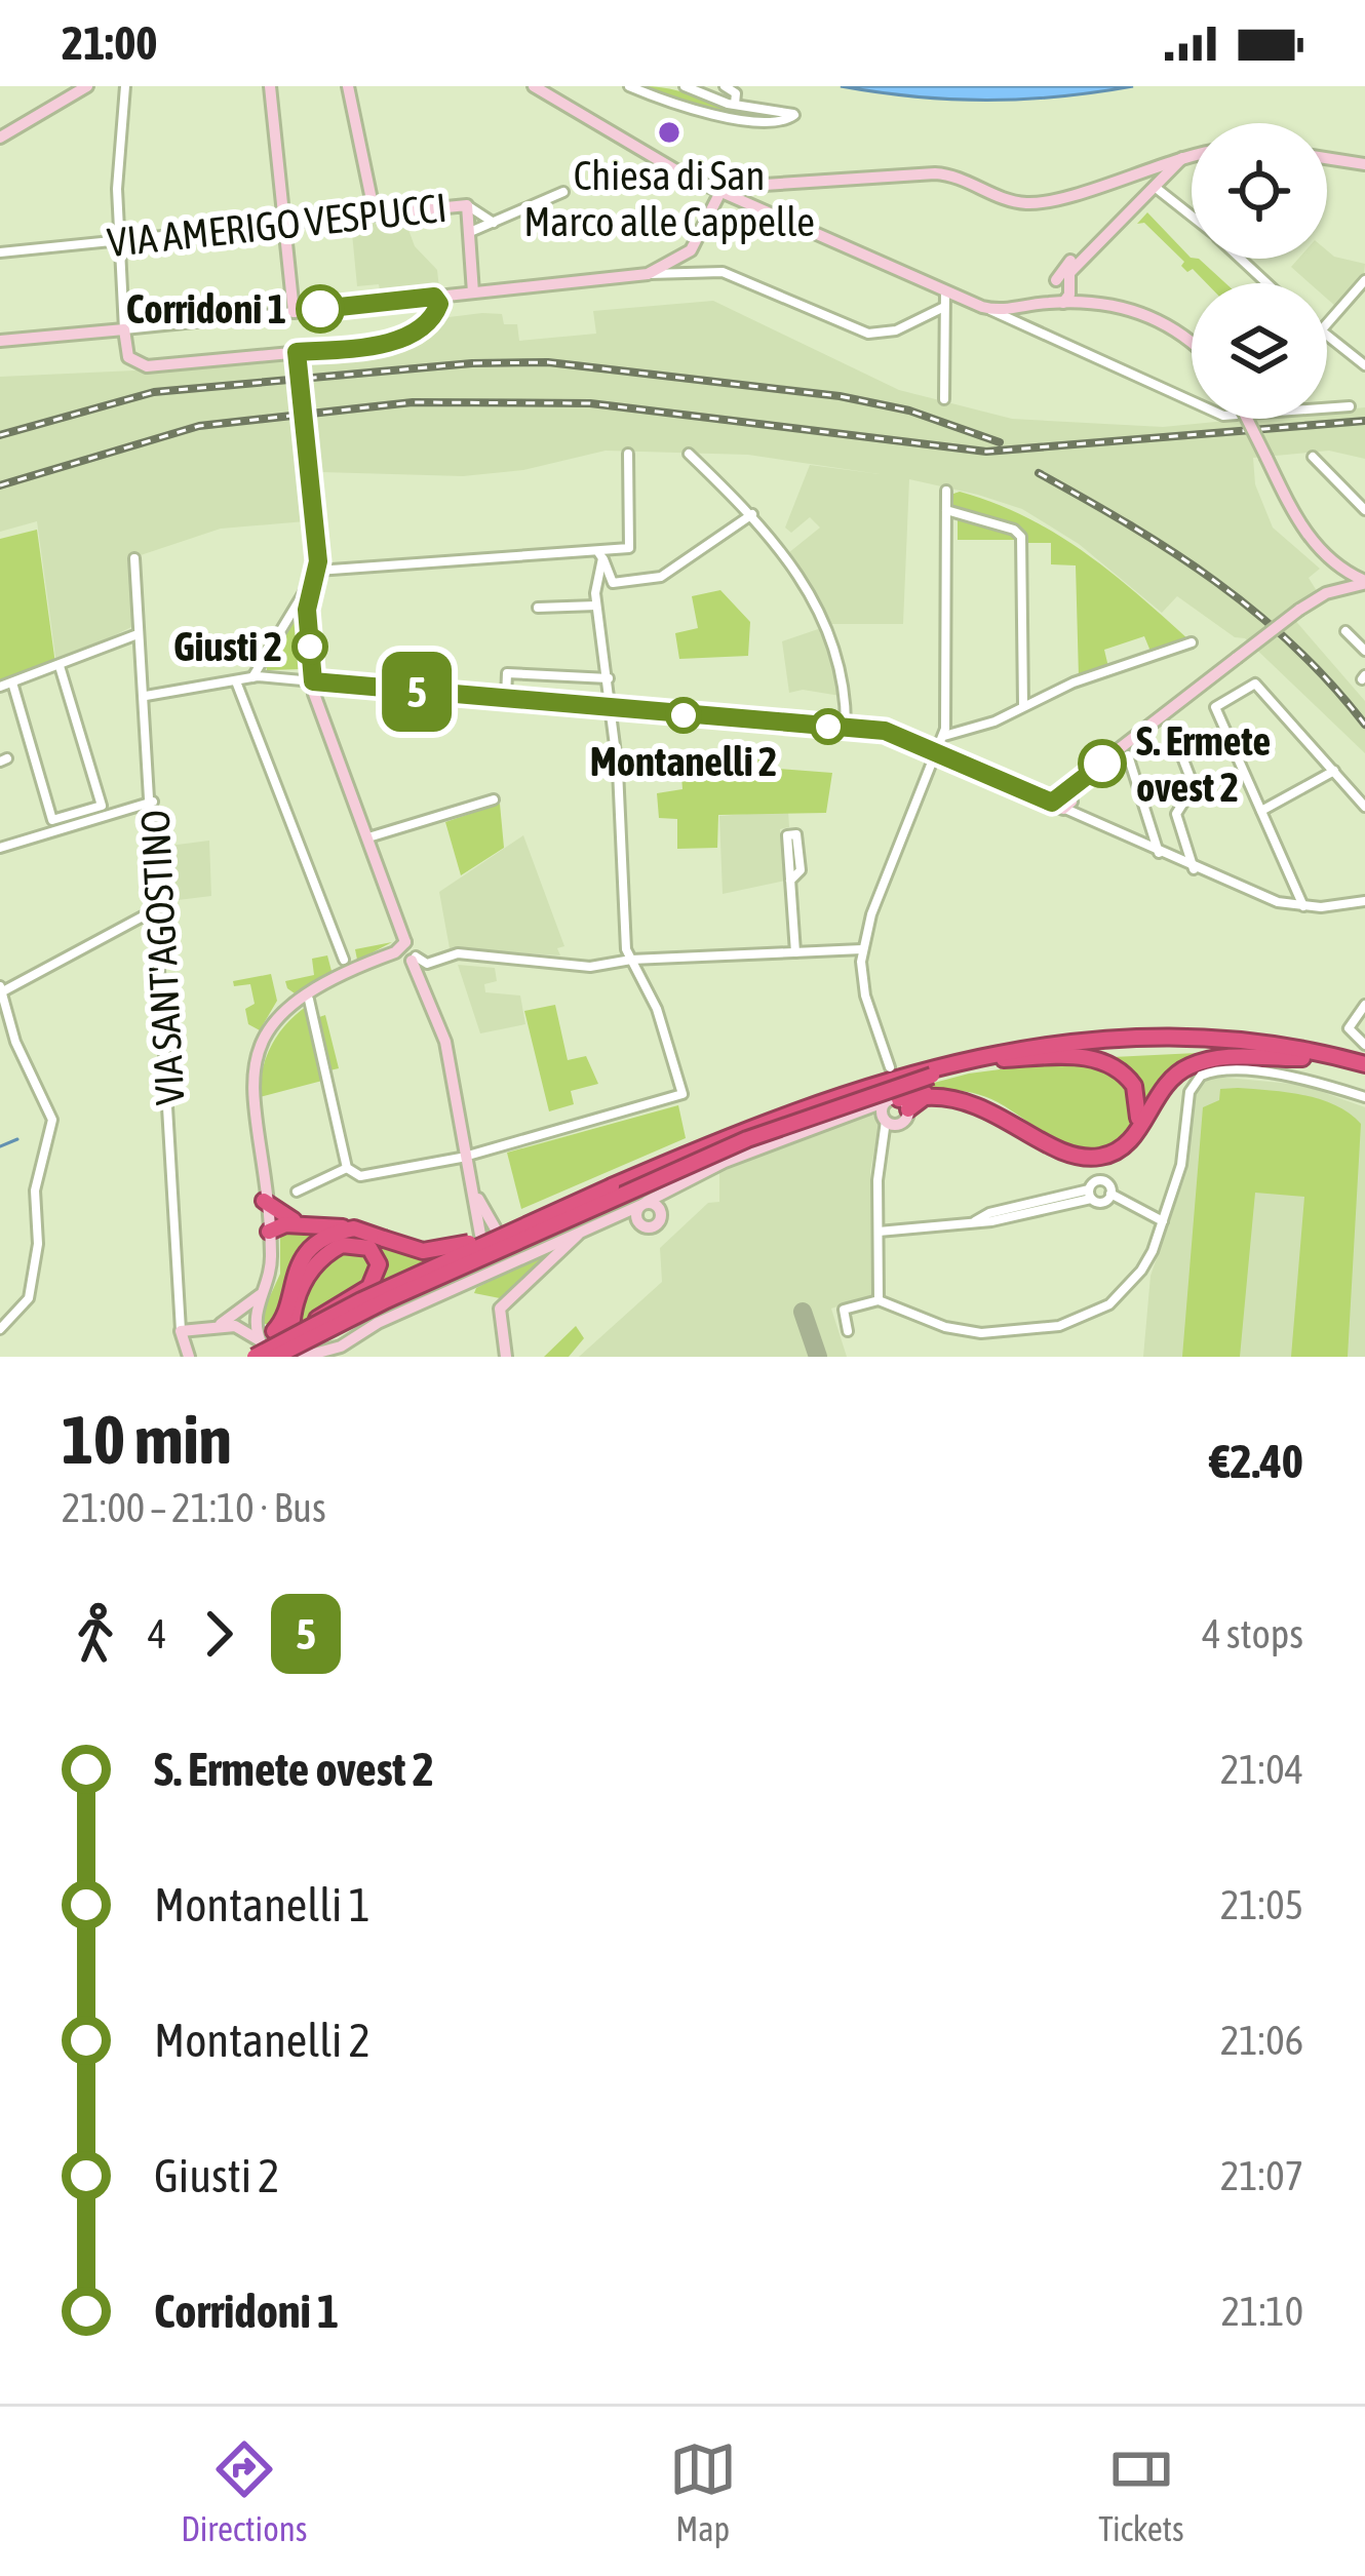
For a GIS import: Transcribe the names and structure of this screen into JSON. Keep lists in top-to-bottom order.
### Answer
{
  "streets": {
    "street": ["VIA AMERIGO VESPUCCI", "VIA SANT'AGOSTINO"]
  },
  "places": [
    "Chiesa di San Marco alle Cappelle",
    "Corridoni 1",
    "Giusti 2",
    "Montanelli 2",
    "S. Ermete ovest 2"
  ],
  "lines": ["bus line 5"],
  "page": {
    "status": "21:00",
    "on_map": "5",
    "heading": ["10 min", "21:00 – 21:10 · Bus", "€2.40"],
    "legs": ["4", "5", "4 stops"],
    "list": [
      {
        "name": "S. Ermete ovest 2",
        "value": "21:04"
      },
      {
        "name": "Montanelli 1",
        "value": "21:05"
      },
      {
        "name": "Montanelli 2",
        "value": "21:06"
      },
      {
        "name": "Giusti 2",
        "value": "21:07"
      },
      {
        "name": "Corridoni 1",
        "value": "21:10"
      }
    ],
    "tabs": ["Directions", "Map", "Tickets"]
  }
}
